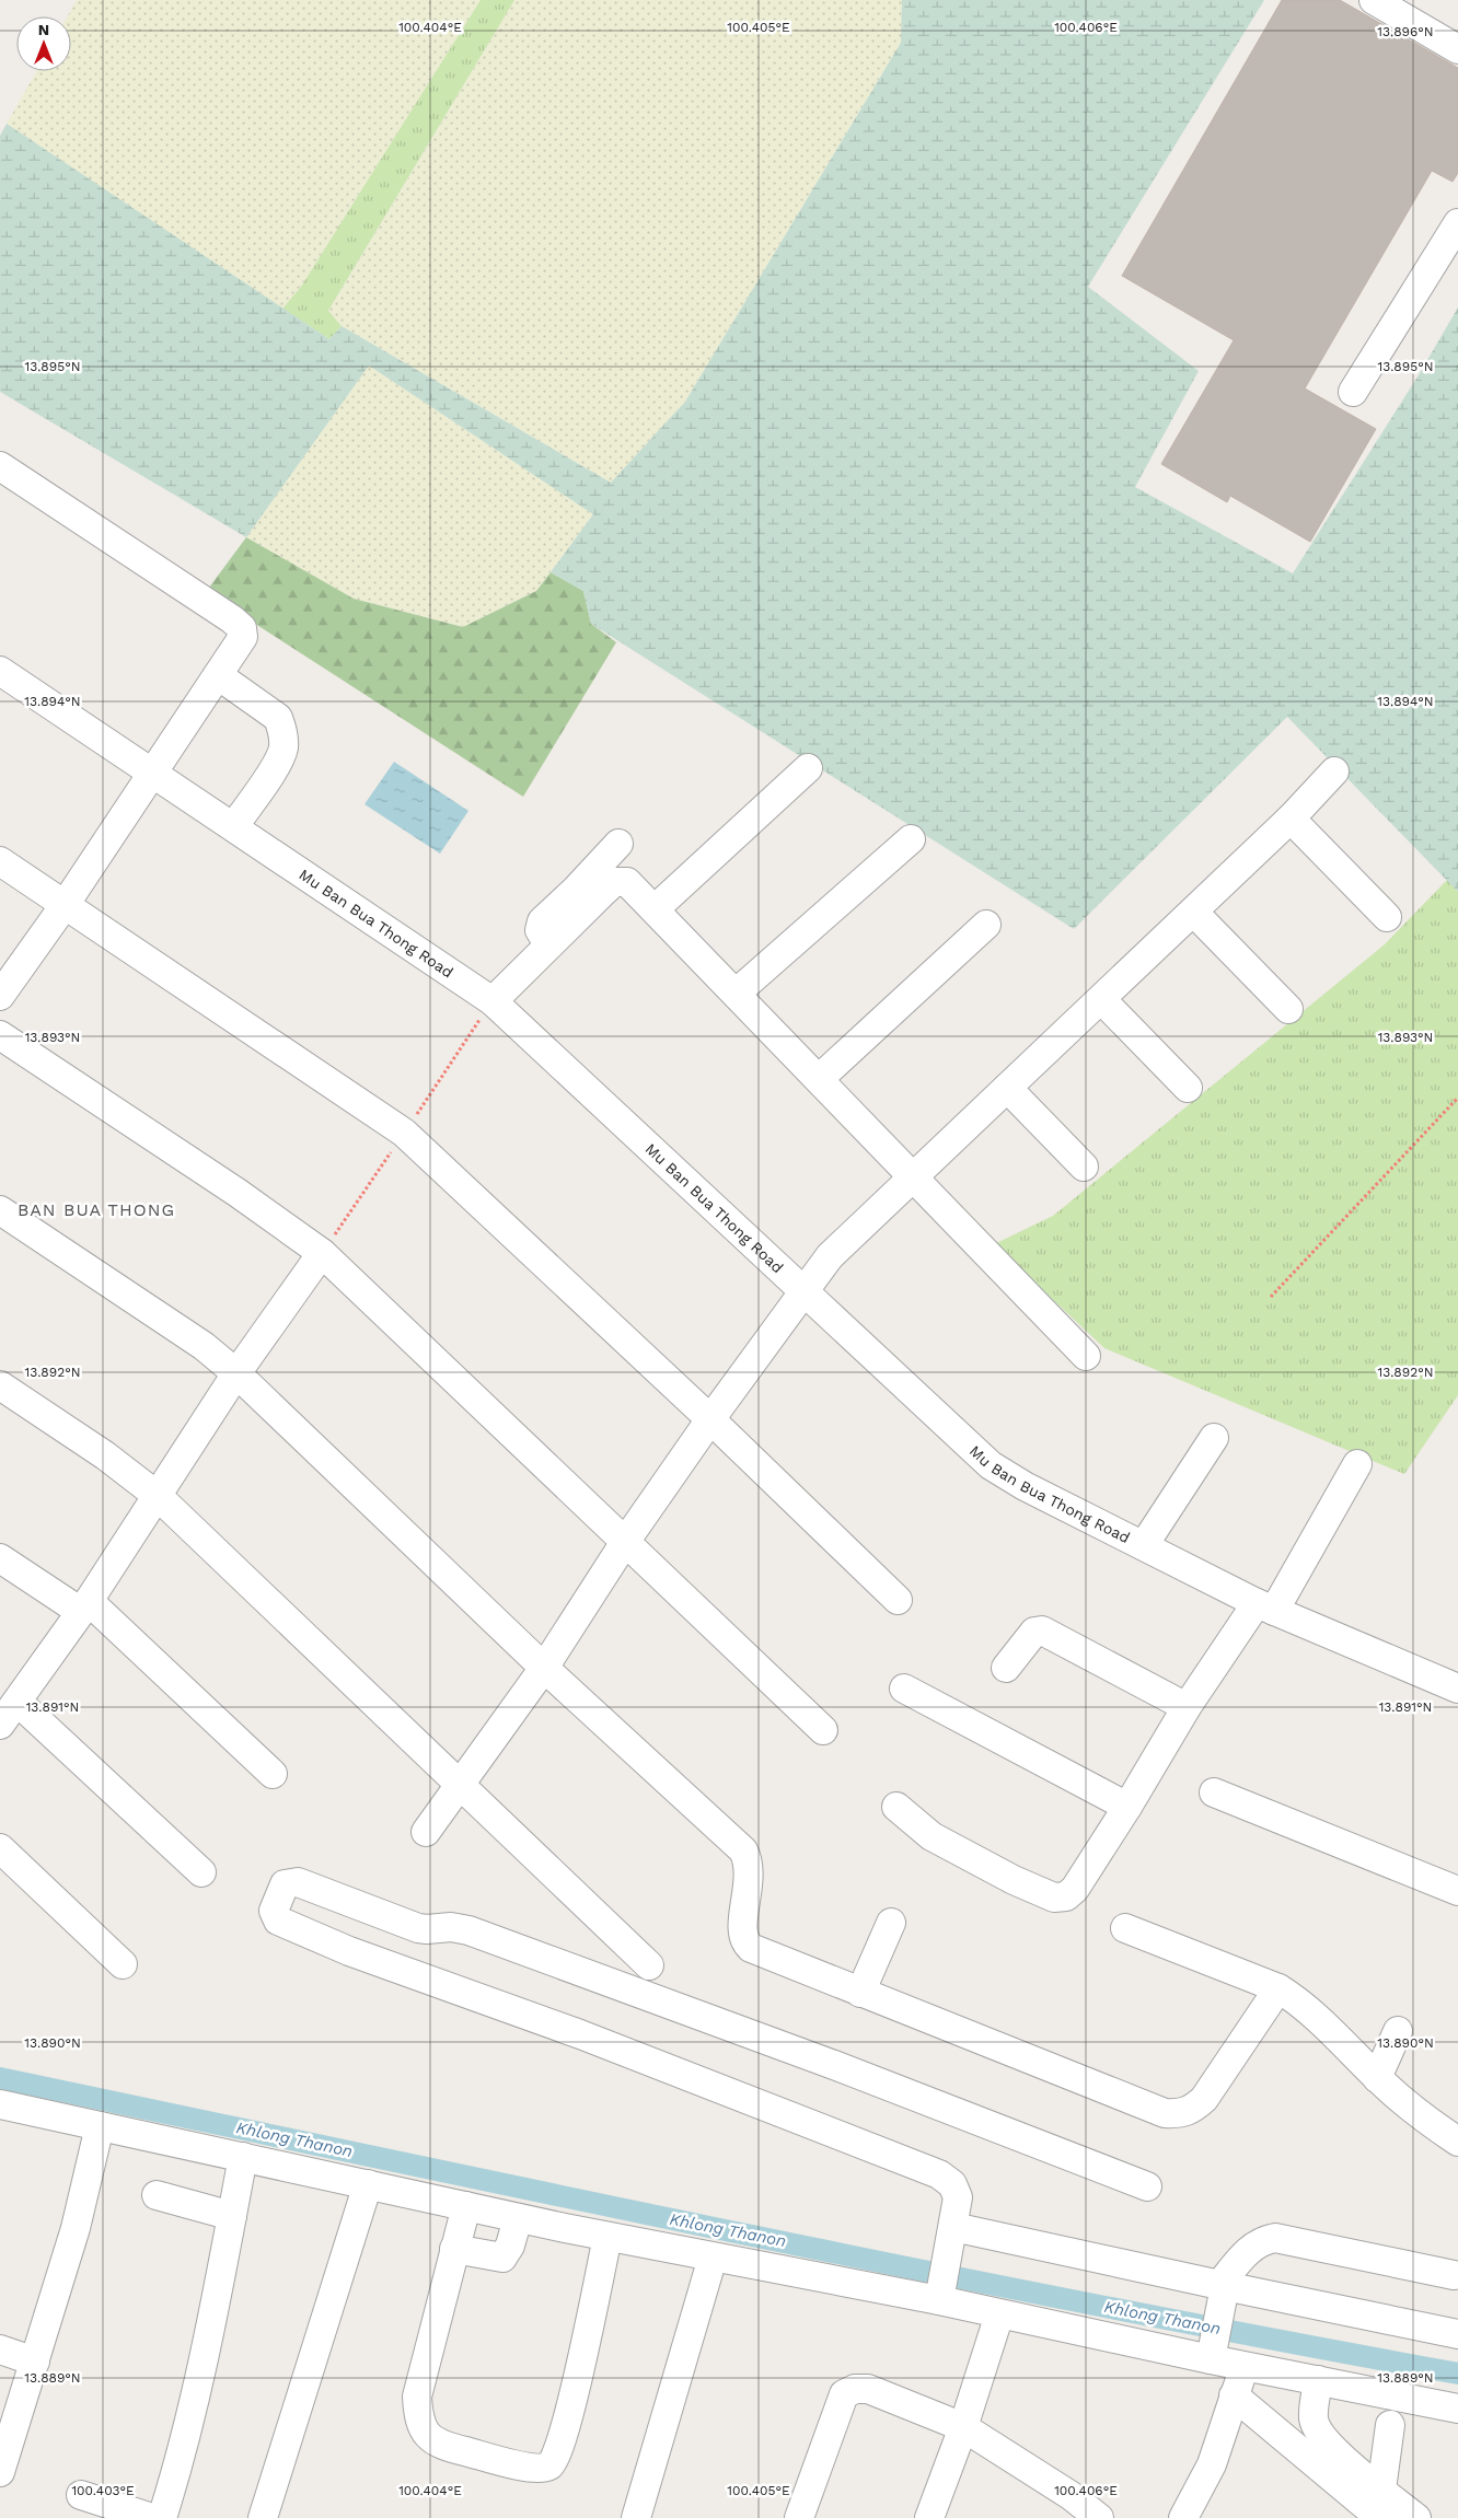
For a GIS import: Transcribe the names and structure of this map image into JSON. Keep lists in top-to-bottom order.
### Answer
{
  "streets": {
    "street": ["Mu Ban Bua Thong Road"]
  },
  "districts": ["BAN BUA THONG"],
  "water": ["Khlong Thanon"],
  "north": "top",
  "coordinates": [
    "100.404°E",
    "100.405°E",
    "100.406°E",
    "13.896°N",
    "13.895°N",
    "13.894°N",
    "13.893°N",
    "13.892°N",
    "13.891°N",
    "13.890°N",
    "13.889°N",
    "100.403°E"
  ]
}
